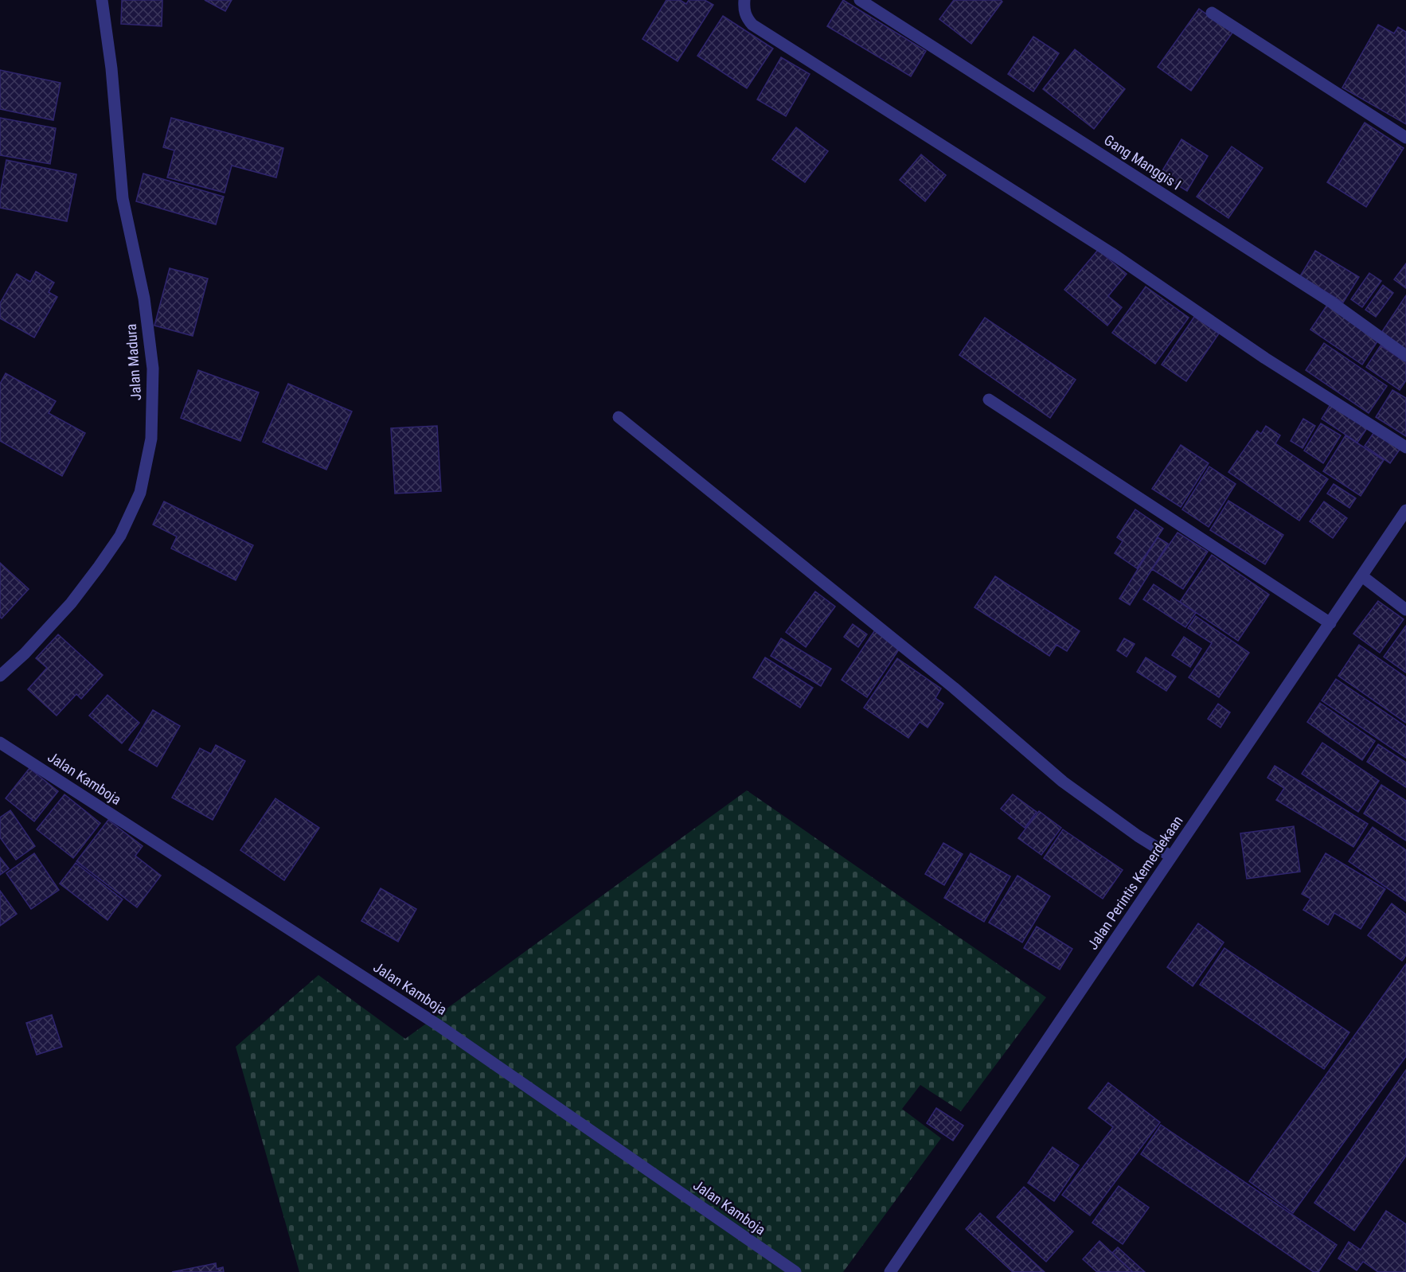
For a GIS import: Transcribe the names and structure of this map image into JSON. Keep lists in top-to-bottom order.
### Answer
{
  "streets": {
    "street": [
      "Gang Manggis I",
      "Jalan Madura",
      "Jalan Kamboja",
      "Jalan Perintis Kemerdekaan"
    ]
  }
}
